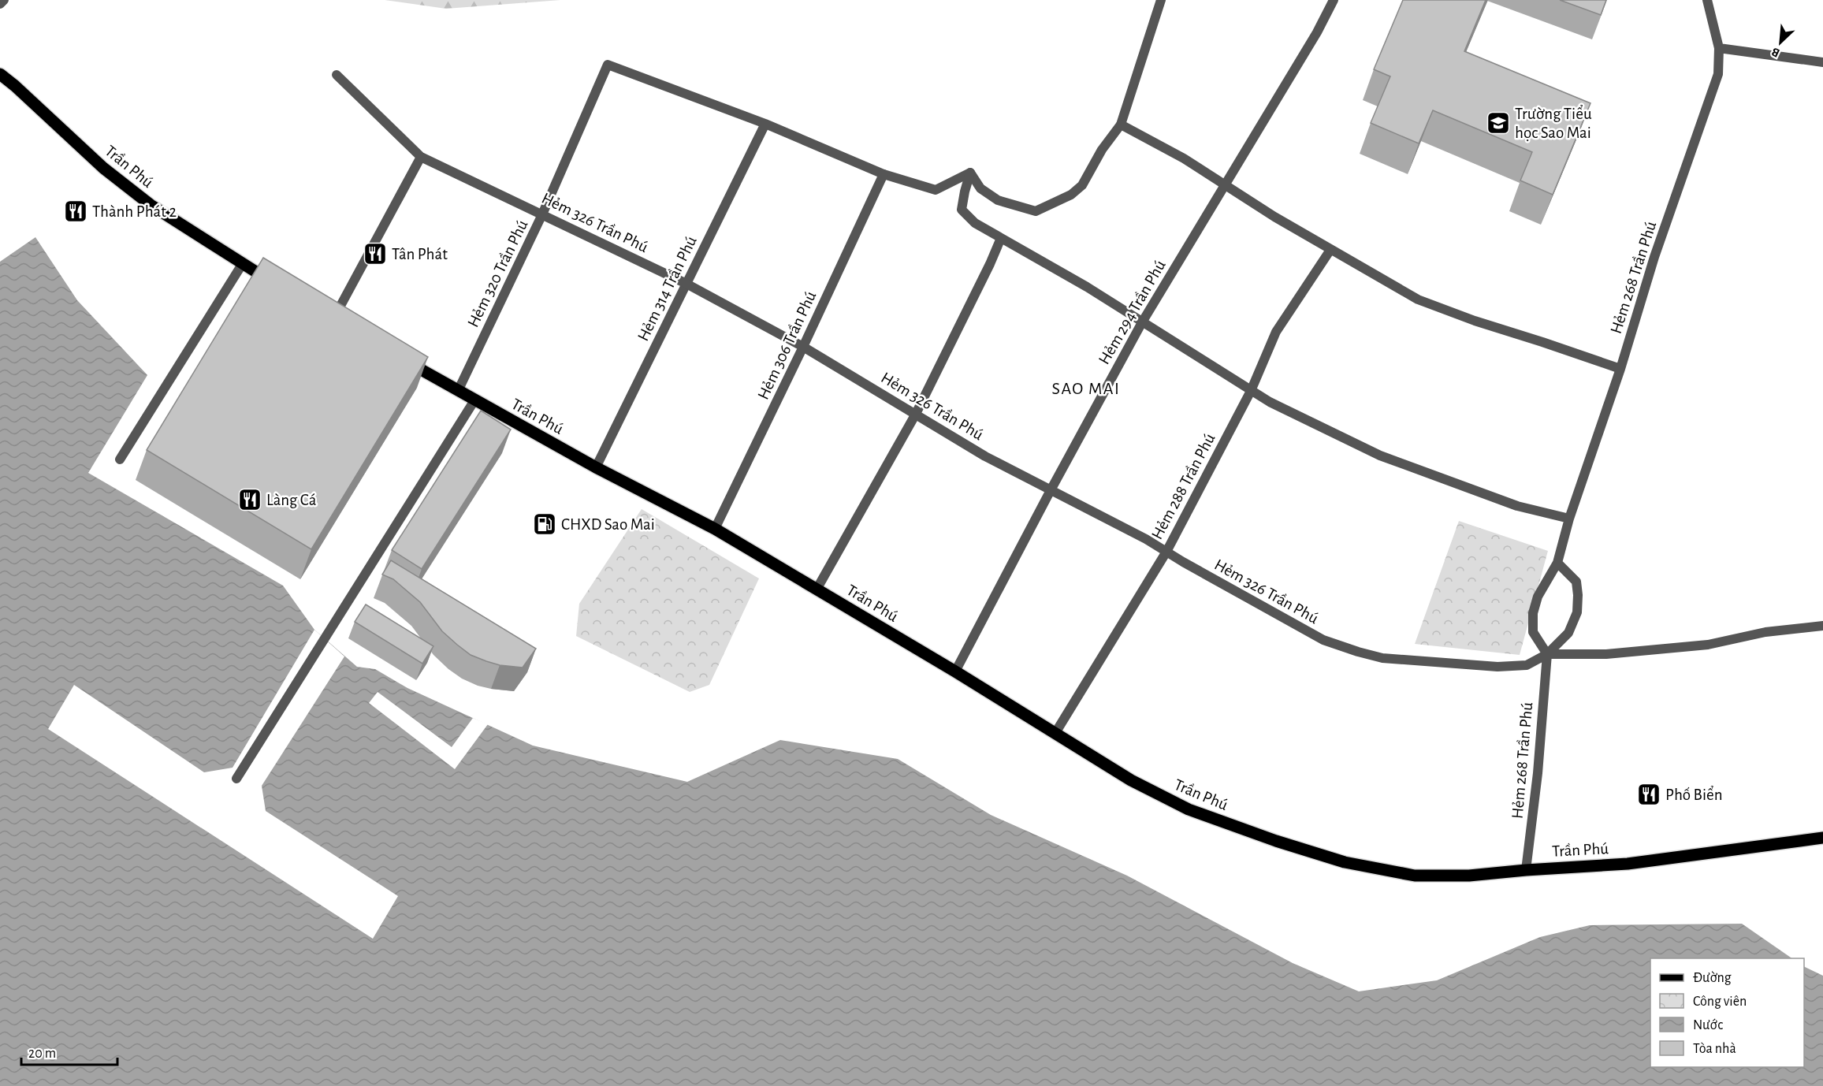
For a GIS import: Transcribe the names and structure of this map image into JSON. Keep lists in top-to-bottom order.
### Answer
{
  "streets": {
    "main road": ["Trần Phú"],
    "street": [
      "Hẻm 326 Trần Phú",
      "Hẻm 320 Trần Phú",
      "Hẻm 268 Trần Phú",
      "Hẻm 314 Trần Phú",
      "Hẻm 294 Trần Phú",
      "Hẻm 306 Trần Phú",
      "Hẻm 288 Trần Phú"
    ]
  },
  "crossings": [
    ["Trần Phú", "Hẻm 320 Trần Phú"],
    ["Trần Phú", "Hẻm 268 Trần Phú"],
    ["Trần Phú", "Hẻm 314 Trần Phú"],
    ["Trần Phú", "Hẻm 294 Trần Phú"],
    ["Trần Phú", "Hẻm 306 Trần Phú"],
    ["Trần Phú", "Hẻm 288 Trần Phú"],
    ["Hẻm 326 Trần Phú", "Hẻm 320 Trần Phú"],
    ["Hẻm 326 Trần Phú", "Hẻm 268 Trần Phú"],
    ["Hẻm 326 Trần Phú", "Hẻm 314 Trần Phú"],
    ["Hẻm 326 Trần Phú", "Hẻm 294 Trần Phú"],
    ["Hẻm 326 Trần Phú", "Hẻm 306 Trần Phú"],
    ["Hẻm 326 Trần Phú", "Hẻm 288 Trần Phú"],
    ["Hẻm 320 Trần Phú", "Hẻm 314 Trần Phú"]
  ],
  "districts": ["SAO MAI"],
  "places": {
    "school or university": ["Trường Tiểu học Sao Mai"],
    "restaurant": [
      "Thành Phát 2",
      "Tân Phát",
      "Làng Cá",
      "Phố Biển"
    ],
    "fuel station": ["CHXD Sao Mai"]
  },
  "legend": [
    "Đường",
    "Công viên",
    "Nước",
    "Tòa nhà"
  ],
  "scale_bar": "20 m",
  "north": "bottom left"
}
